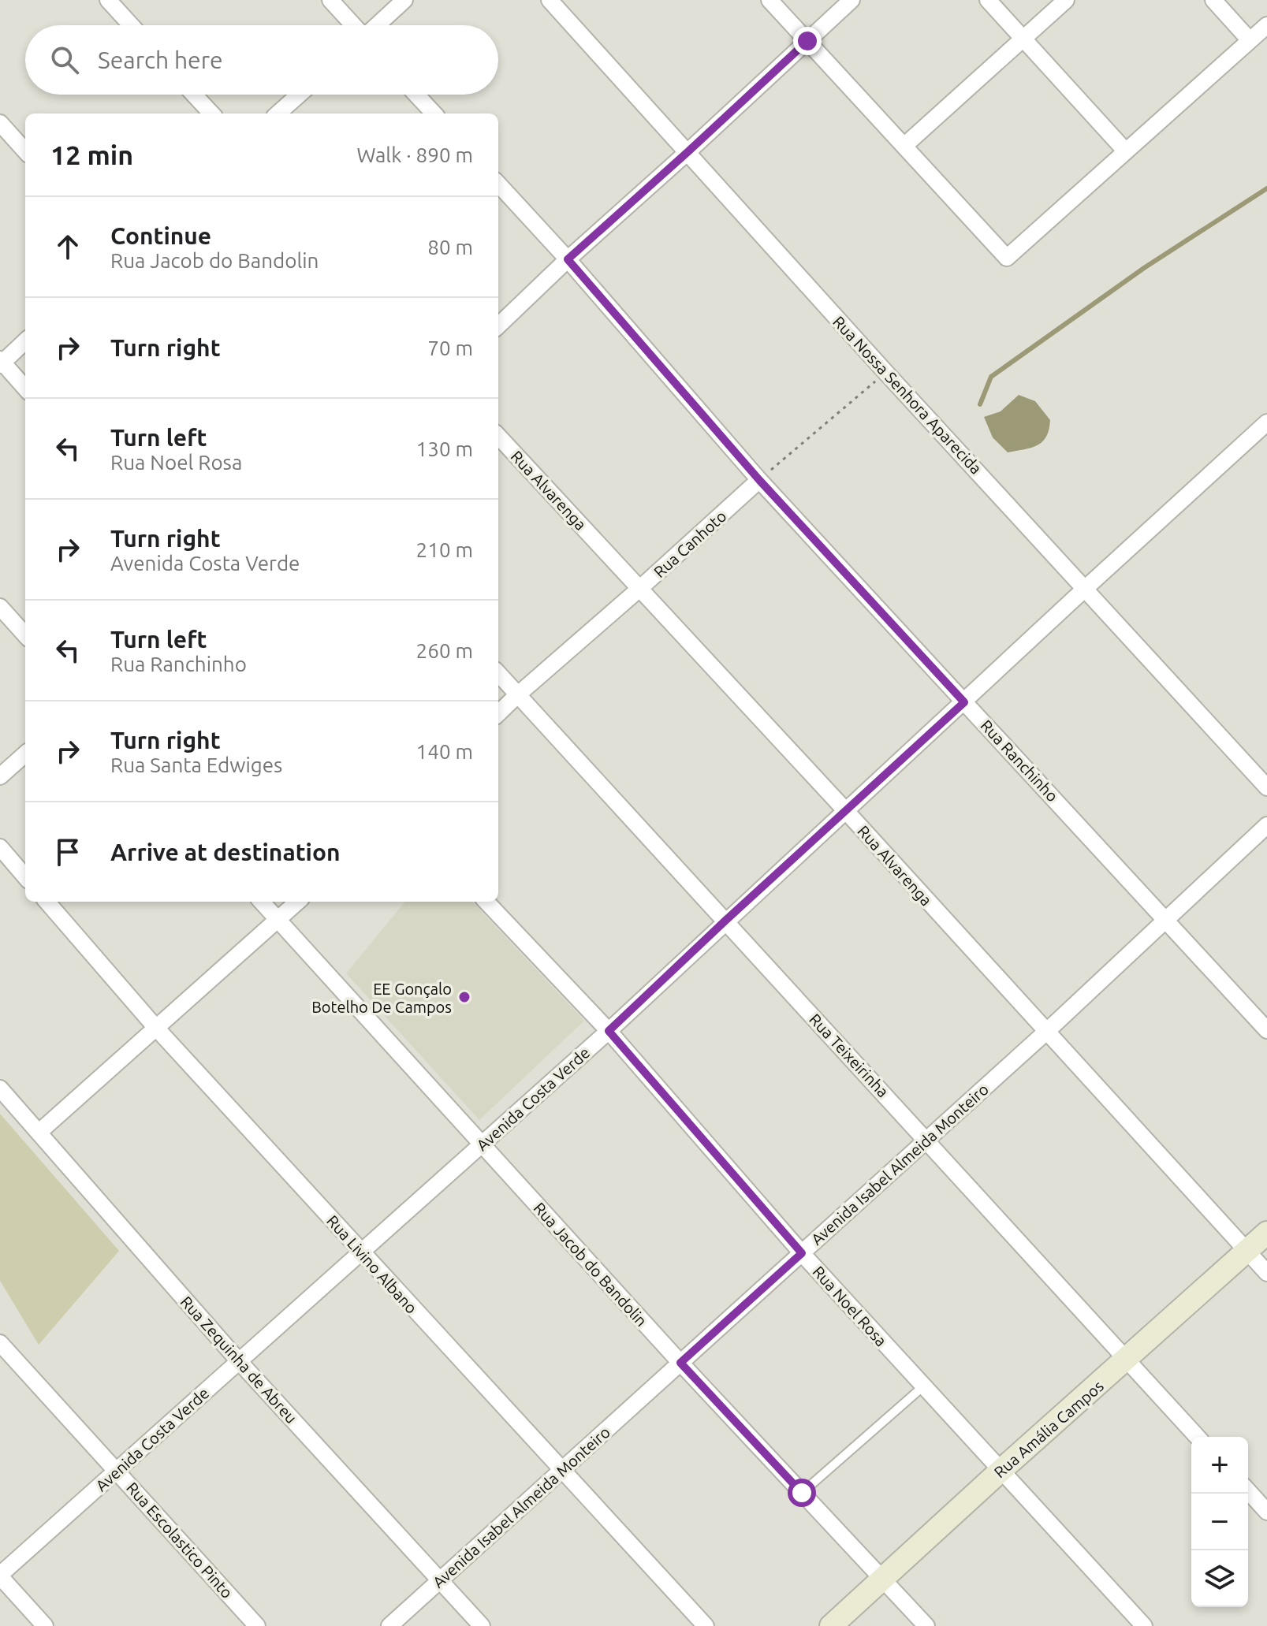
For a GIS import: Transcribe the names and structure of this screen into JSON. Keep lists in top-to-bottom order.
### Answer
{
  "streets": {
    "street": [
      "Rua Nossa Senhora Aparecida",
      "Rua Alvarenga",
      "Rua Canhoto",
      "Rua Ranchinho",
      "Rua Teixeirinha",
      "Avenida Costa Verde",
      "Avenida Isabel Almeida Monteiro",
      "Rua Livino Albano",
      "Rua Jacob do Bandolin",
      "Rua Noel Rosa",
      "Rua Zequinha de Abreu",
      "Rua Amália Campos",
      "Rua Escolastico Pinto"
    ]
  },
  "crossings": [
    ["Rua Nossa Senhora Aparecida", "Avenida Costa Verde"],
    ["Rua Alvarenga", "Rua Canhoto"],
    ["Rua Alvarenga", "Avenida Costa Verde"],
    ["Rua Alvarenga", "Avenida Isabel Almeida Monteiro"],
    ["Rua Alvarenga", "Rua Amália Campos"],
    ["Rua Canhoto", "Rua Ranchinho"],
    ["Rua Canhoto", "Rua Teixeirinha"],
    ["Rua Ranchinho", "Avenida Costa Verde"],
    ["Rua Ranchinho", "Avenida Isabel Almeida Monteiro"],
    ["Rua Teixeirinha", "Avenida Costa Verde"],
    ["Rua Teixeirinha", "Avenida Isabel Almeida Monteiro"],
    ["Rua Teixeirinha", "Rua Amália Campos"],
    ["Avenida Costa Verde", "Rua Livino Albano"],
    ["Avenida Costa Verde", "Rua Jacob do Bandolin"],
    ["Avenida Costa Verde", "Rua Noel Rosa"],
    ["Avenida Costa Verde", "Rua Zequinha de Abreu"],
    ["Avenida Costa Verde", "Rua Escolastico Pinto"],
    ["Avenida Isabel Almeida Monteiro", "Rua Livino Albano"],
    ["Avenida Isabel Almeida Monteiro", "Rua Jacob do Bandolin"],
    ["Avenida Isabel Almeida Monteiro", "Rua Noel Rosa"],
    ["Avenida Isabel Almeida Monteiro", "Rua Zequinha de Abreu"],
    ["Rua Jacob do Bandolin", "Rua Amália Campos"],
    ["Rua Noel Rosa", "Rua Amália Campos"]
  ],
  "places": ["EE Gonçalo Botelho De Campos"],
  "page": {
    "search": "Search here",
    "heading": ["12 min", "Walk · 890 m"],
    "list": [
      ["Continue", "Rua Jacob do Bandolin", "80 m"],
      ["Turn right", "70 m"],
      ["Turn left", "Rua Noel Rosa", "130 m"],
      ["Turn right", "Avenida Costa Verde", "210 m"],
      ["Turn left", "Rua Ranchinho", "260 m"],
      ["Turn right", "Rua Santa Edwiges", "140 m"],
      "Arrive at destination"
    ],
    "map_buttons": ["+", "−"]
  }
}
